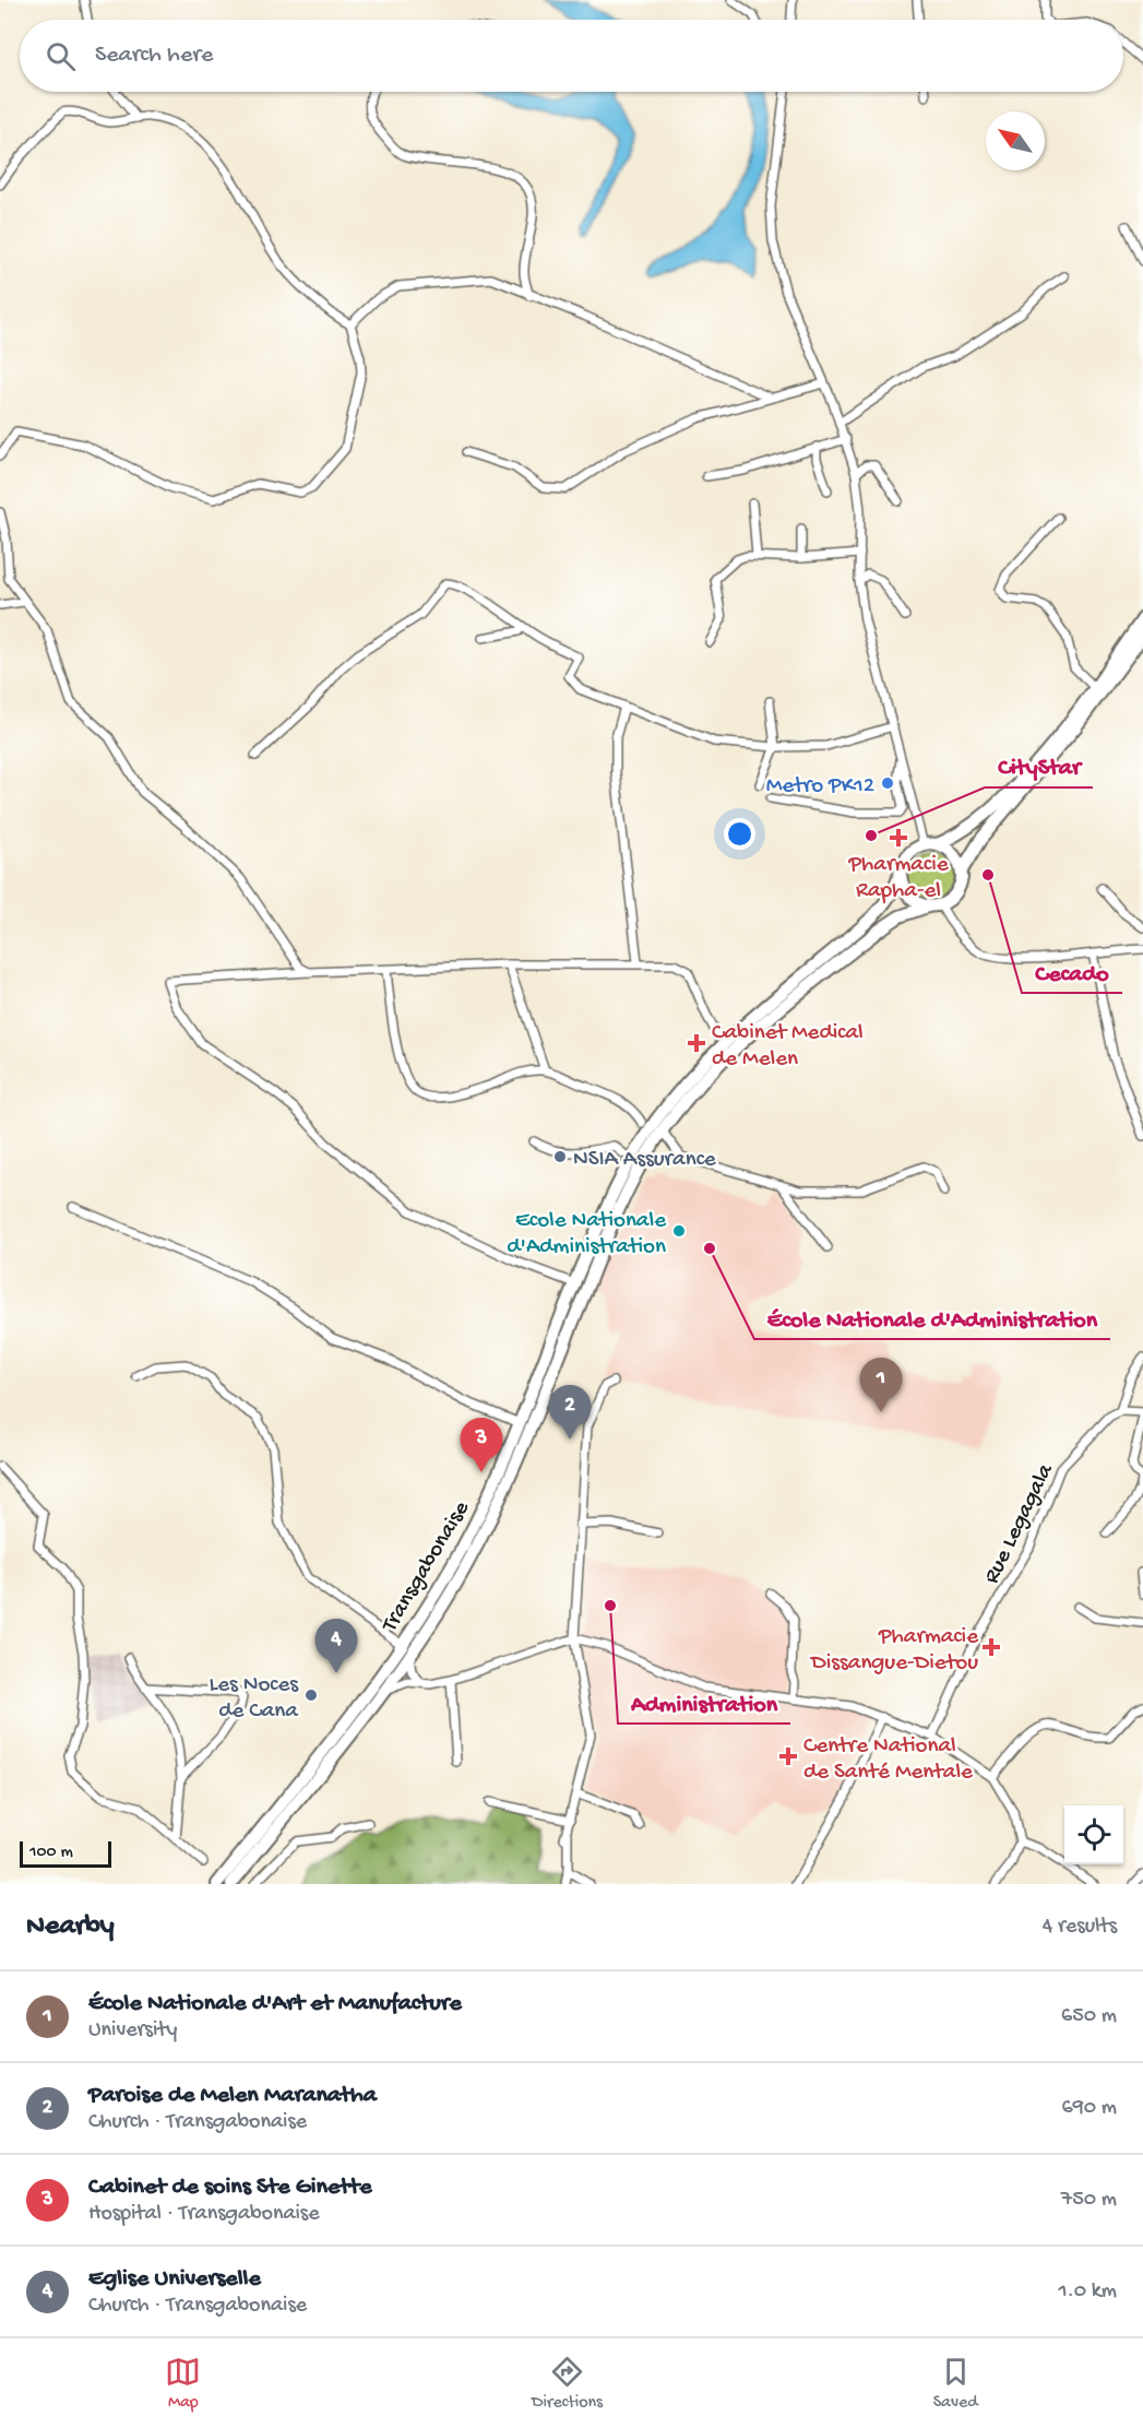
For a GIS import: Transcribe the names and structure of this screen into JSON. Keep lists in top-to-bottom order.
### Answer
{
  "streets": {
    "highway": ["Transgabonaise"],
    "street": ["Rue Legagala"]
  },
  "places": {
    "other": [
      "Metro PK12",
      "CityStar",
      "Cecado",
      "NSIA Assurance",
      "Ecole Nationale d'Administration",
      "École Nationale d'Administration",
      "Administration",
      "Les Noces de Cana"
    ],
    "health": [
      "Pharmacie Rapha-el",
      "Cabinet Medical de Melen",
      "Pharmacie Dissangue-Dietou",
      "Centre National de Santé Mentale"
    ]
  },
  "scale_bar": "100 m",
  "north": "top left",
  "page": {
    "search": "Search here",
    "pins": [
      "1",
      "2",
      "3",
      "4"
    ],
    "scale": "100 m",
    "heading": ["Nearby", "4 results"],
    "list": [
      {
        "mark": "1",
        "name": "École Nationale d'Art et Manufacture",
        "note": "University",
        "value": "650 m"
      },
      {
        "mark": "2",
        "name": "Paroise de Melen Maranatha",
        "note": "Church · Transgabonaise",
        "value": "690 m"
      },
      {
        "mark": "3",
        "name": "Cabinet de soins Ste Ginette",
        "note": "Hospital · Transgabonaise",
        "value": "750 m"
      },
      {
        "mark": "4",
        "name": "Eglise Universelle",
        "note": "Church · Transgabonaise",
        "value": "1.0 km"
      }
    ],
    "nav": ["Map", "Directions", "Saved"]
  }
}
